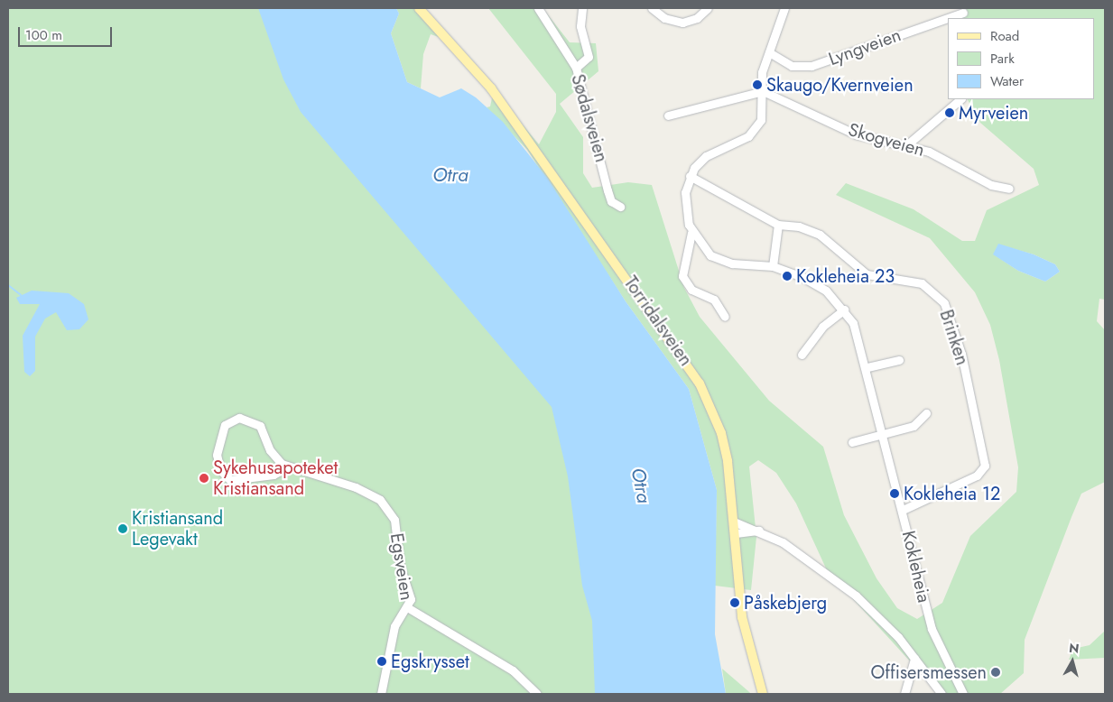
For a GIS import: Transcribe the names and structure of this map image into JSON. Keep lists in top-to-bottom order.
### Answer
{
  "streets": {
    "main road": ["Torridalsveien"],
    "street": [
      "Lyngveien",
      "Sødalsveien",
      "Skogveien",
      "Brinken",
      "Egsveien",
      "Kokleheia"
    ]
  },
  "crossings": [
    ["Lyngveien", "Kokleheia"],
    ["Skogveien", "Kokleheia"],
    ["Brinken", "Kokleheia"]
  ],
  "water": ["Otra"],
  "places": [
    "Skaugo/Kvernveien",
    "Myrveien",
    "Kokleheia 23",
    "Sykehusapoteket Kristiansand",
    "Kokleheia 12",
    "Kristiansand Legevakt",
    "Påskebjerg",
    "Egskrysset",
    "Offisersmessen"
  ],
  "legend": ["Road", "Park", "Water"],
  "scale_bar": "100 m",
  "north": "top"
}
